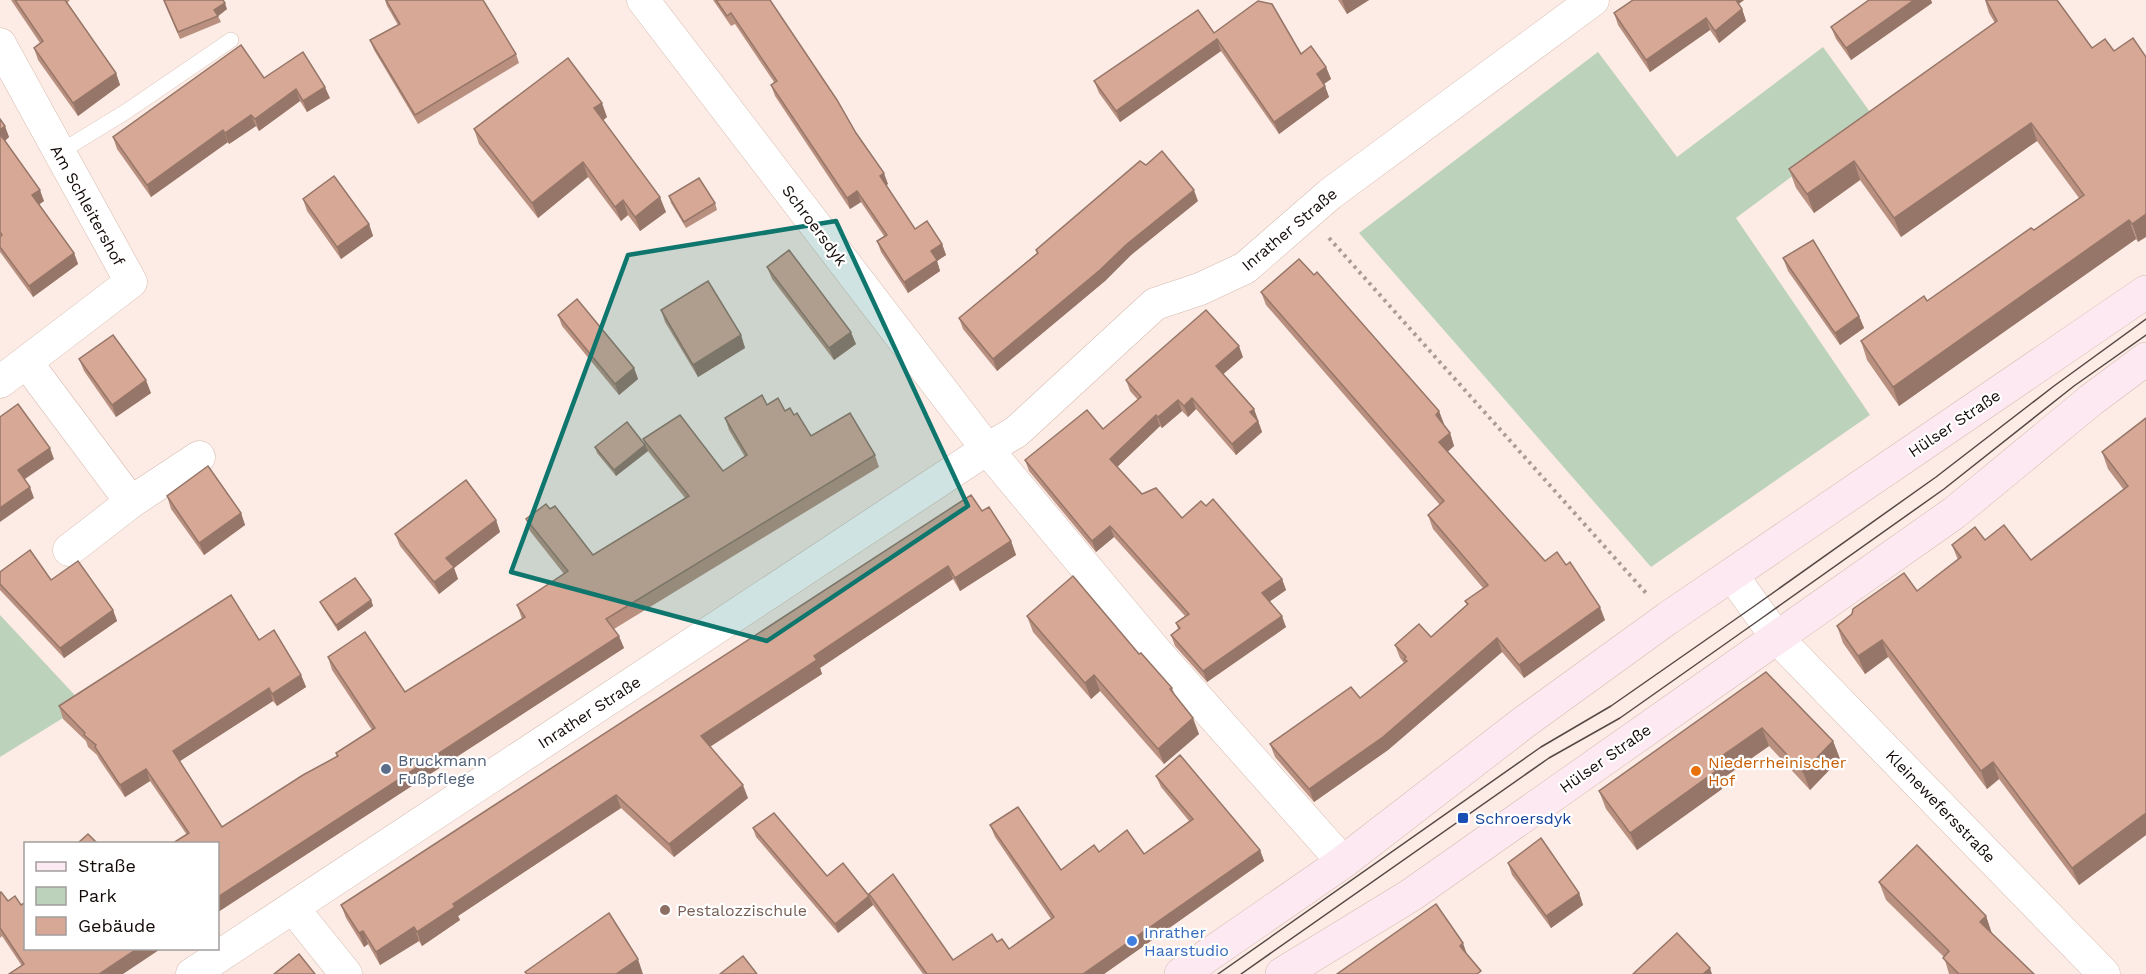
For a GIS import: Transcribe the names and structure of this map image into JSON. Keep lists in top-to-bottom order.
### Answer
{
  "streets": {
    "street": [
      "Am Schleitershof",
      "Schroersdyk",
      "Inrather Straße",
      "Hülser Straße",
      "Kleinewefersstraße"
    ]
  },
  "crossings": [
    ["Schroersdyk", "Inrather Straße"],
    ["Hülser Straße", "Kleinewefersstraße"]
  ],
  "places": {
    "other": [
      "Bruckmann Fußpflege",
      "Niederrheinischer Hof",
      "Pestalozzischule",
      "Inrather Haarstudio"
    ],
    "transit": ["Schroersdyk"]
  },
  "legend": ["Straße", "Park", "Gebäude"]
}
